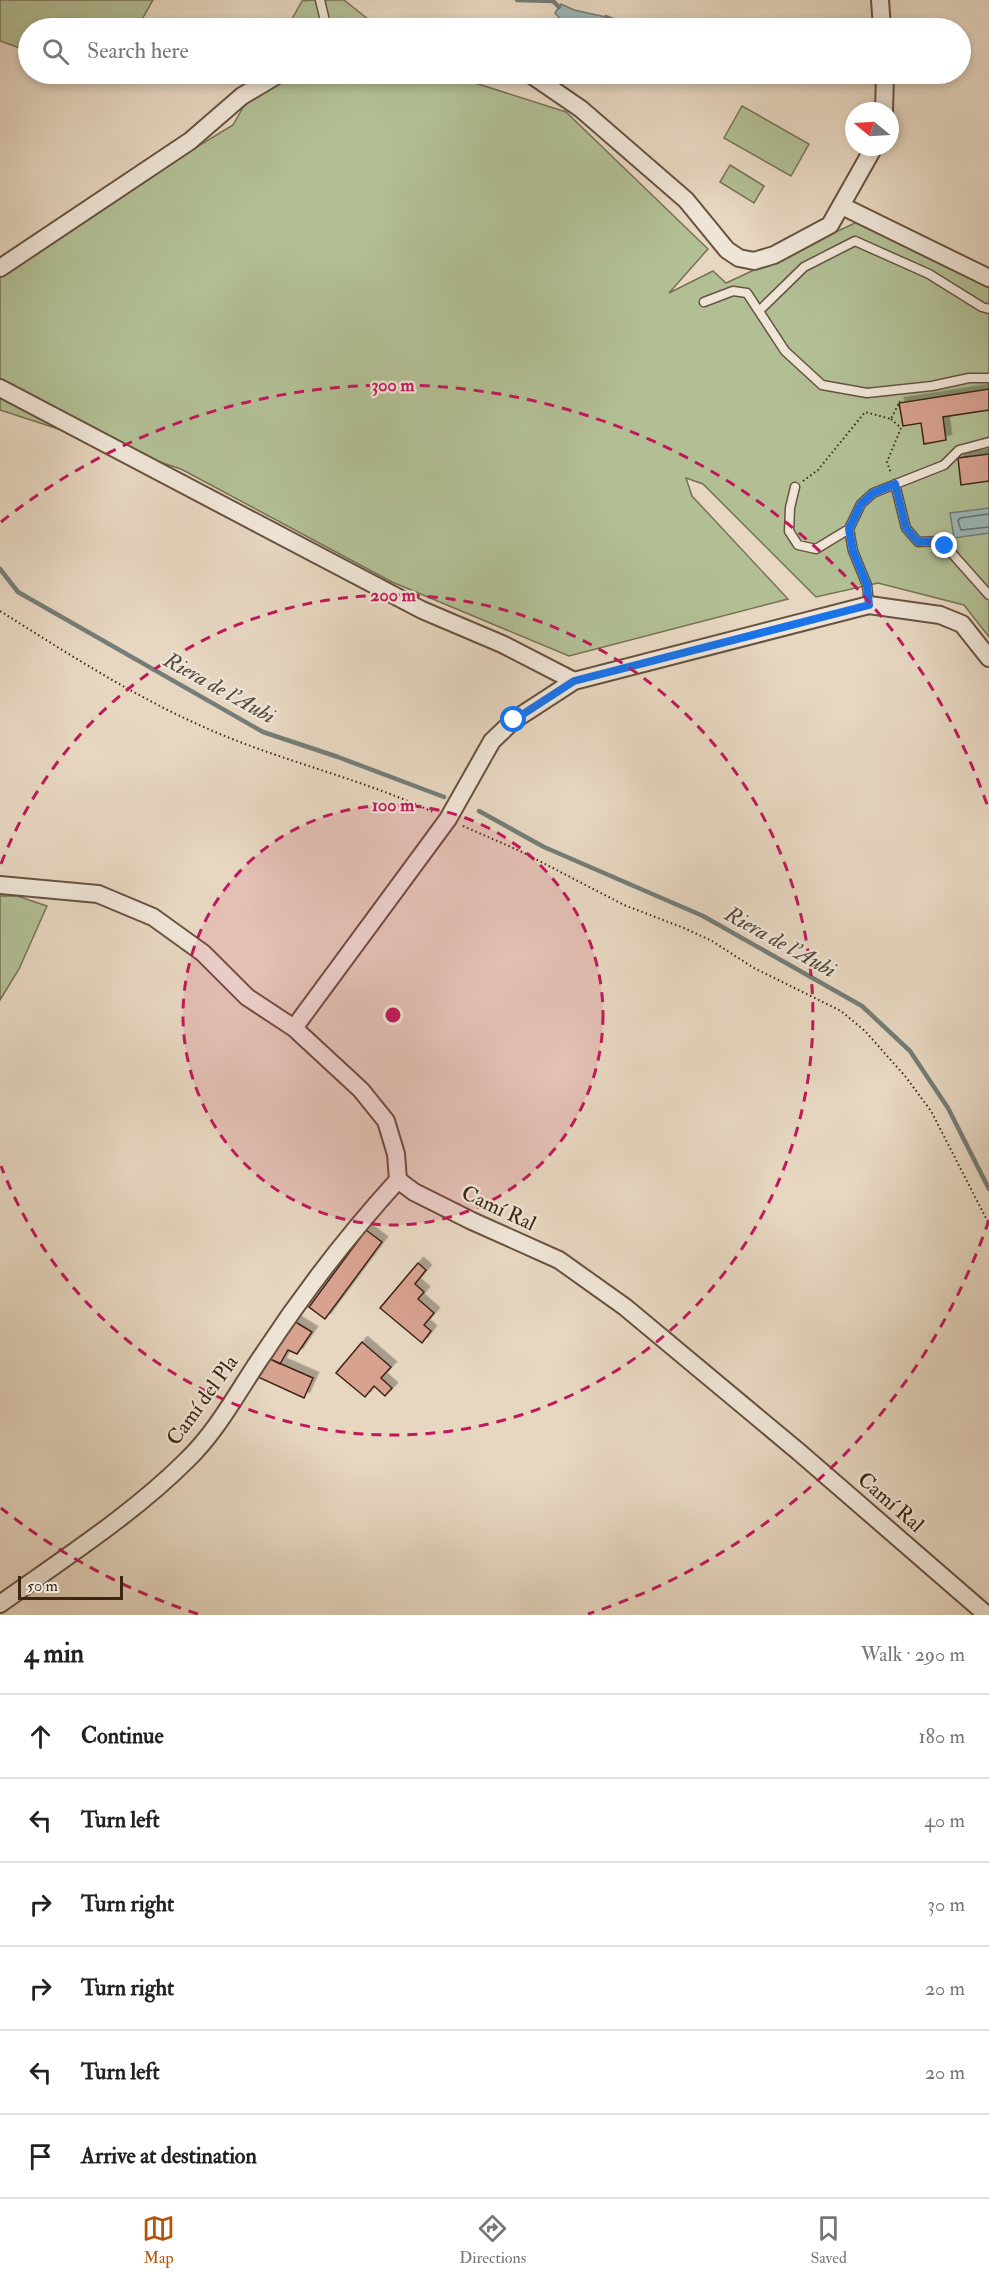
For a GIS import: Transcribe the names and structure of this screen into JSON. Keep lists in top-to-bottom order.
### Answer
{
  "streets": {
    "street": ["Camí Ral", "Camí del Pla"]
  },
  "crossings": [
    ["Camí Ral", "Camí del Pla"]
  ],
  "water": ["Riera de l'Aubi"],
  "scale_bar": "50 m",
  "north": "left",
  "page": {
    "search": "Search here",
    "scale": "50 m",
    "heading": ["4 min", "Walk · 290 m"],
    "list": [
      ["Continue", "180 m"],
      ["Turn left", "40 m"],
      ["Turn right", "30 m"],
      ["Turn right", "20 m"],
      ["Turn left", "20 m"],
      "Arrive at destination"
    ],
    "nav": ["Map", "Directions", "Saved"]
  },
  "rings": ["300 m", "200 m", "100 m"]
}
